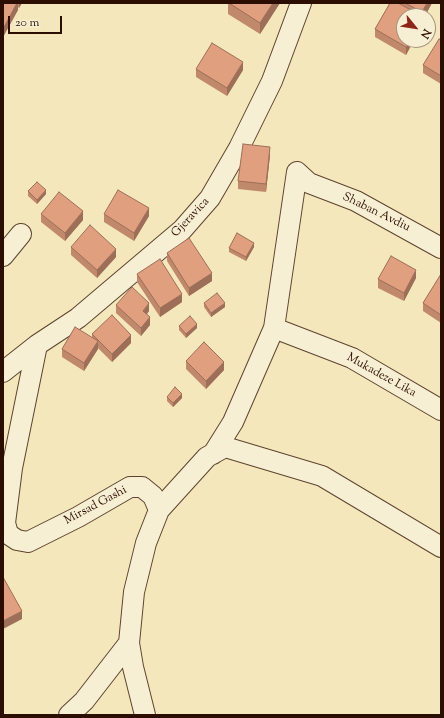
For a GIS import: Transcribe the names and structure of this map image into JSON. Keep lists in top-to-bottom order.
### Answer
{
  "streets": {
    "street": [
      "Shaban Avdiu",
      "Gjeravica",
      "Mukadeze Lika",
      "Mirsad Gashi"
    ]
  },
  "crossings": [
    ["Shaban Avdiu", "Mukadeze Lika"],
    ["Gjeravica", "Mirsad Gashi"]
  ],
  "scale_bar": "20 m",
  "north": "bottom right"
}
